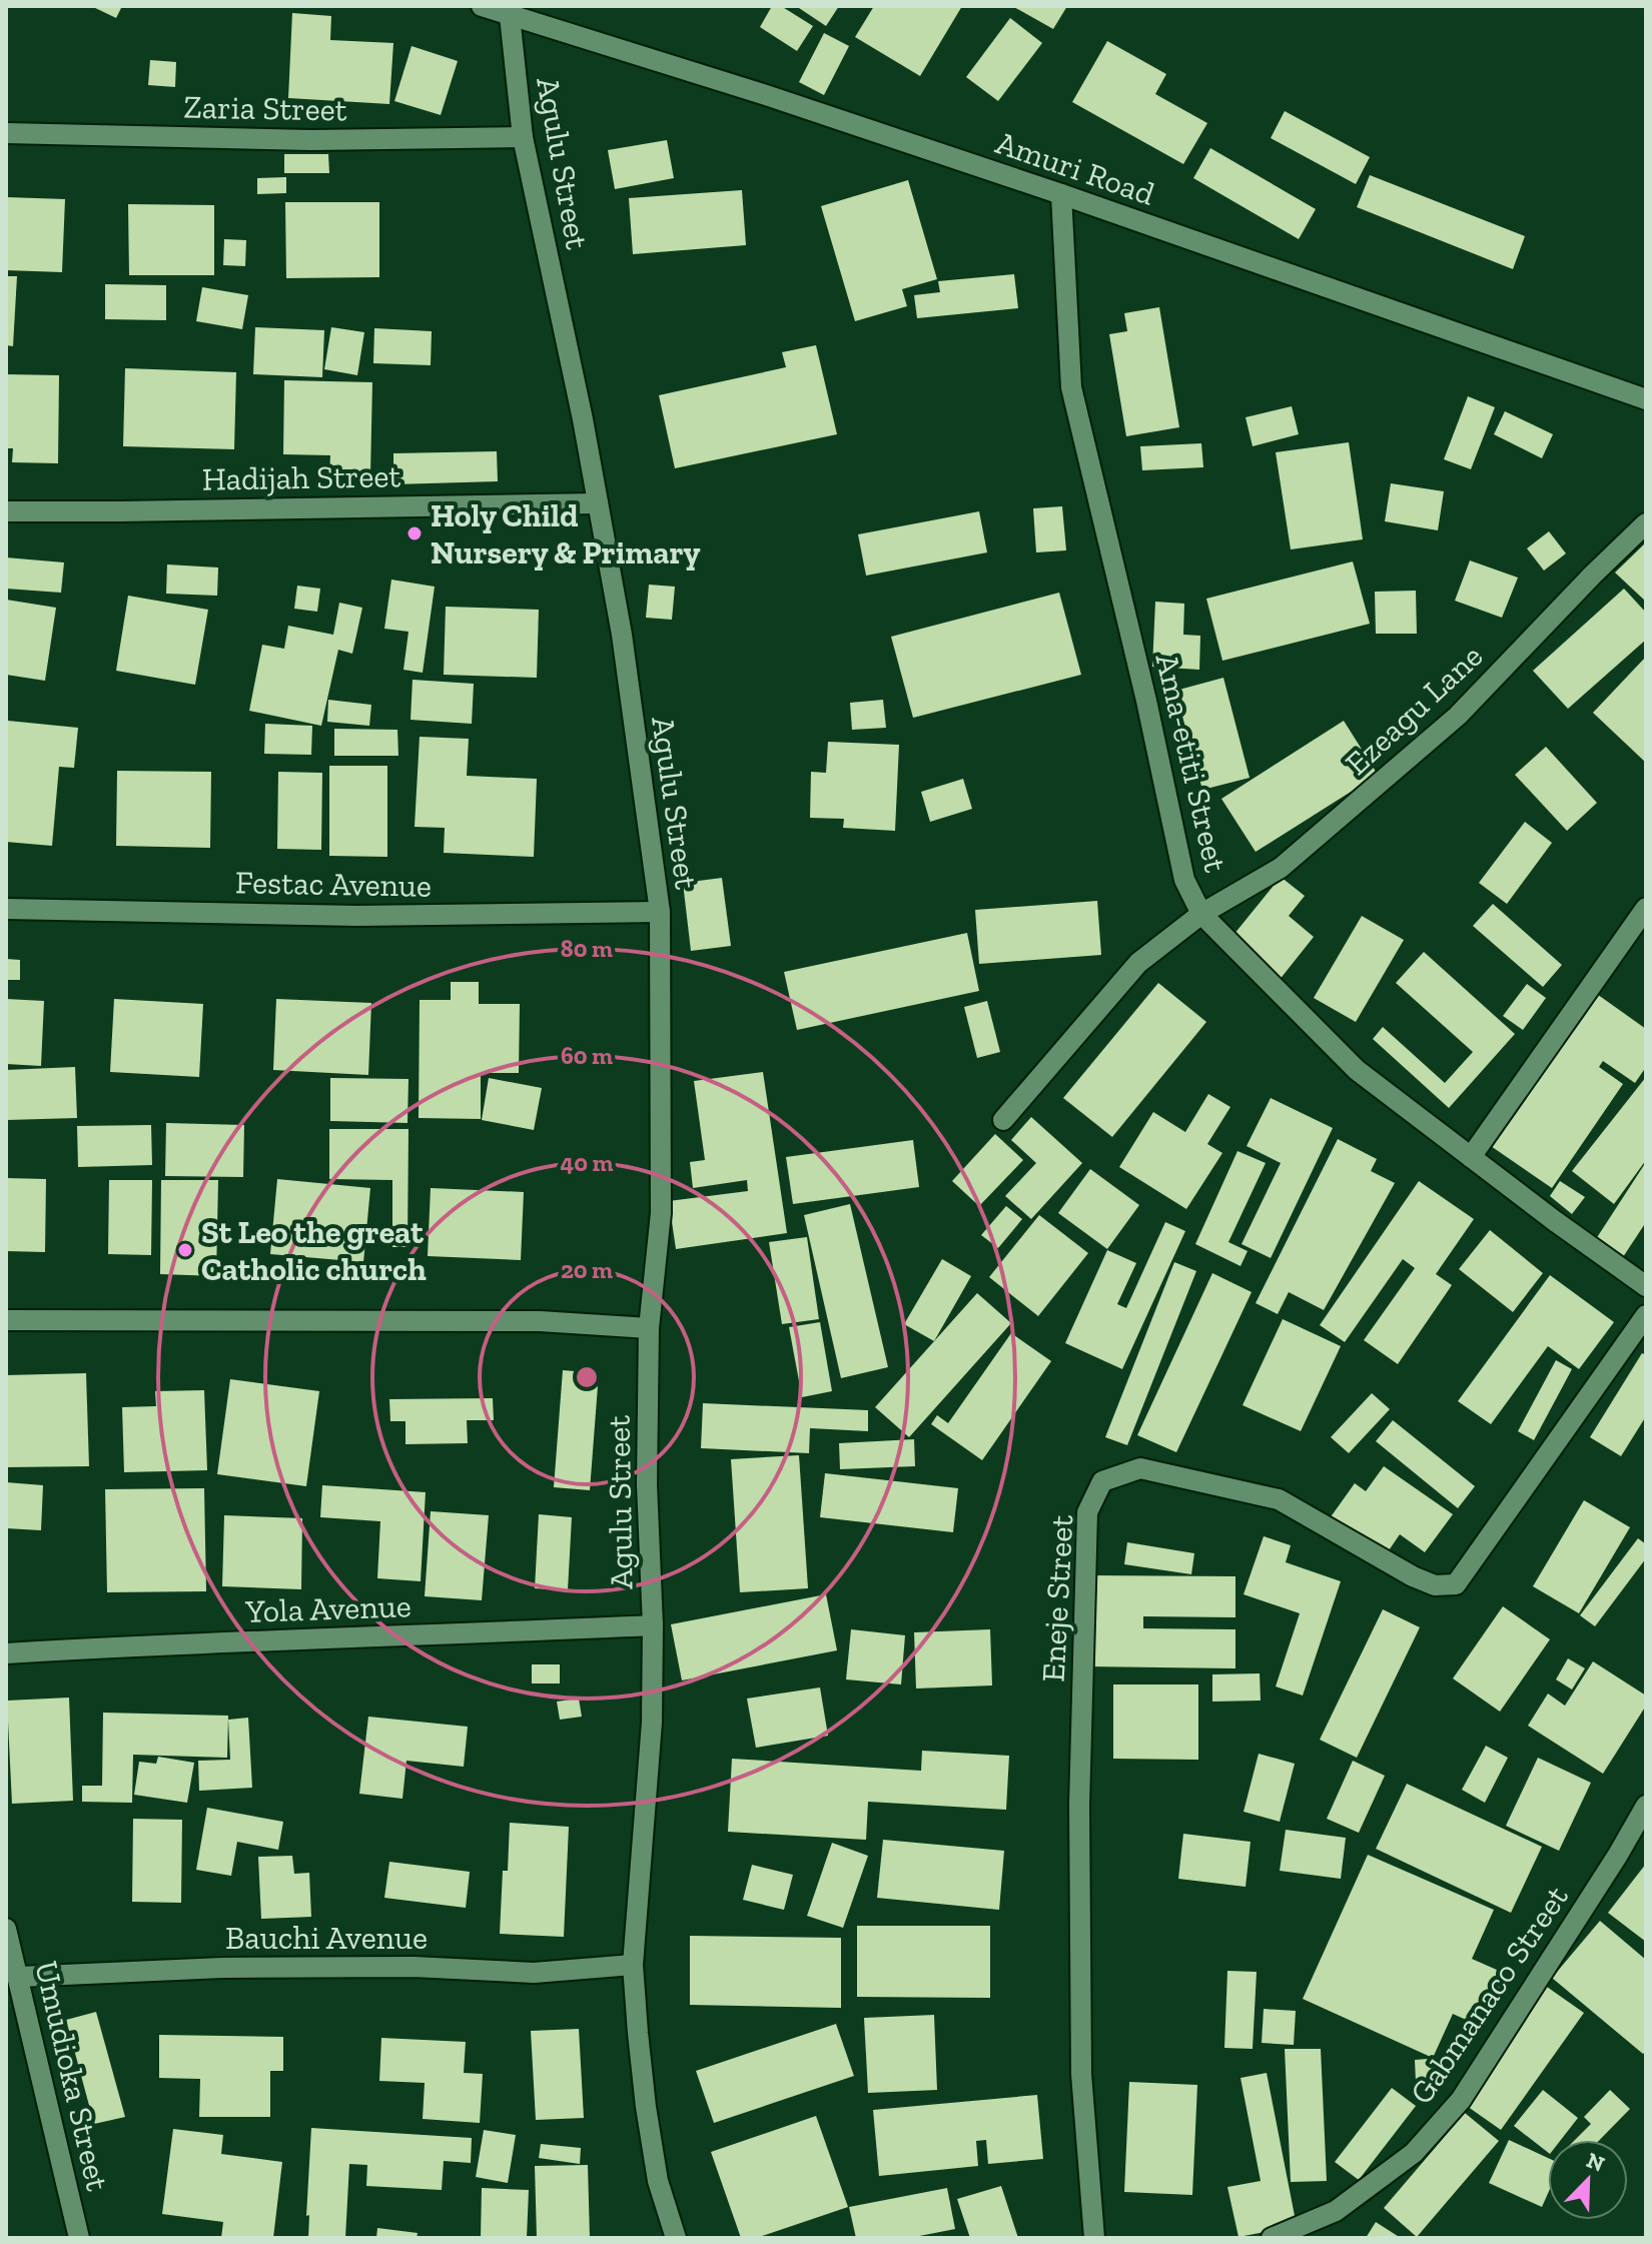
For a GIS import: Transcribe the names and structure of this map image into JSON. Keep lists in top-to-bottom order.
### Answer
{
  "streets": {
    "street": [
      "Zaria Street",
      "Agulu Street",
      "Amuri Road",
      "Hadijah Street",
      "Ezeagu Lane",
      "Ama-etiti Street",
      "Festac Avenue",
      "Eneje Street",
      "Yola Avenue",
      "Bauchi Avenue",
      "Gabmanaco Street",
      "Umudioka Street"
    ]
  },
  "crossings": [
    ["Zaria Street", "Agulu Street"],
    ["Agulu Street", "Amuri Road"],
    ["Agulu Street", "Hadijah Street"],
    ["Agulu Street", "Festac Avenue"],
    ["Agulu Street", "Yola Avenue"],
    ["Agulu Street", "Bauchi Avenue"],
    ["Amuri Road", "Ama-etiti Street"],
    ["Ezeagu Lane", "Ama-etiti Street"],
    ["Bauchi Avenue", "Umudioka Street"]
  ],
  "places": ["Holy Child Nursery & Primary", "St Leo the great Catholic church"],
  "north": "top right",
  "rings": [
    "80 m",
    "60 m",
    "40 m",
    "20 m"
  ]
}
